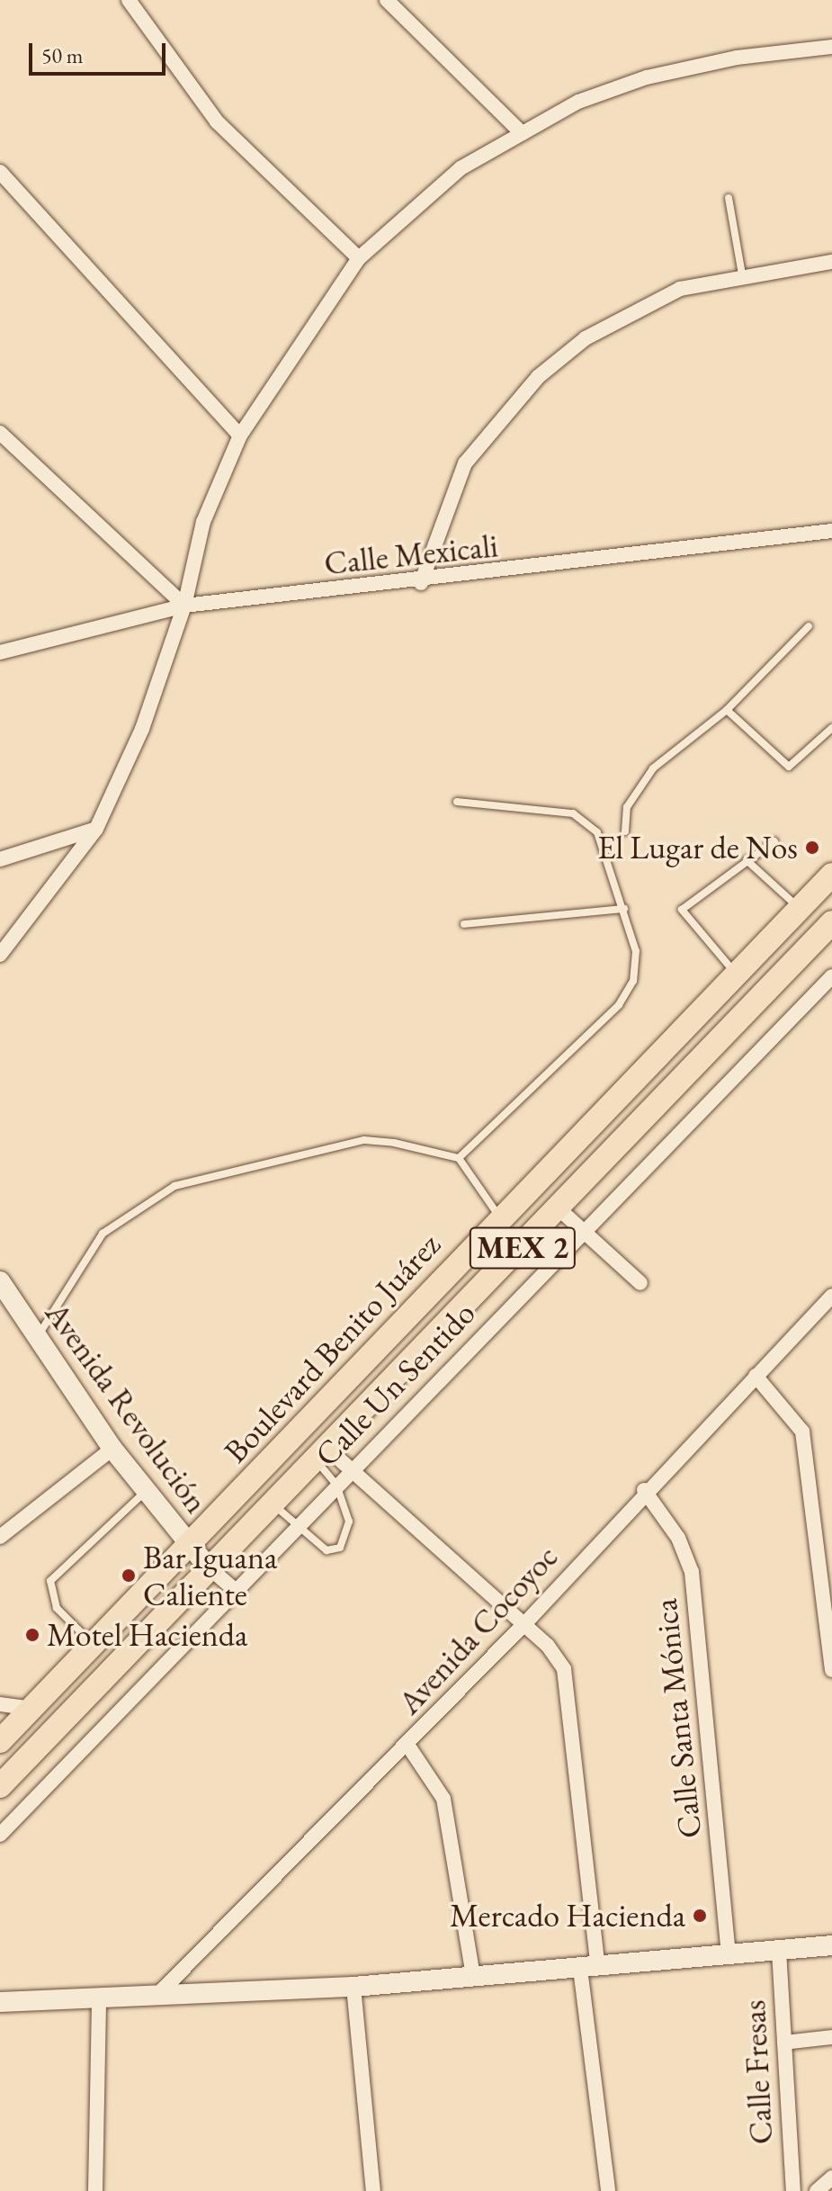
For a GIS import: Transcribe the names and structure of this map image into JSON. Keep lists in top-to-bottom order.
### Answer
{
  "streets": {
    "main road": ["MEX 2", "Boulevard Benito Juárez", "Avenida Revolución"],
    "street": [
      "Calle Mexicali",
      "Calle Un Sentido",
      "Avenida Cocoyoc",
      "Calle Santa Mónica",
      "Calle Fresas"
    ]
  },
  "crossings": [
    ["Boulevard Benito Juárez", "Avenida Revolución"],
    ["Avenida Cocoyoc", "Calle Santa Mónica"]
  ],
  "places": [
    "El Lugar de Nos",
    "Bar Iguana Caliente",
    "Motel Hacienda",
    "Mercado Hacienda"
  ],
  "scale_bar": "50 m"
}
